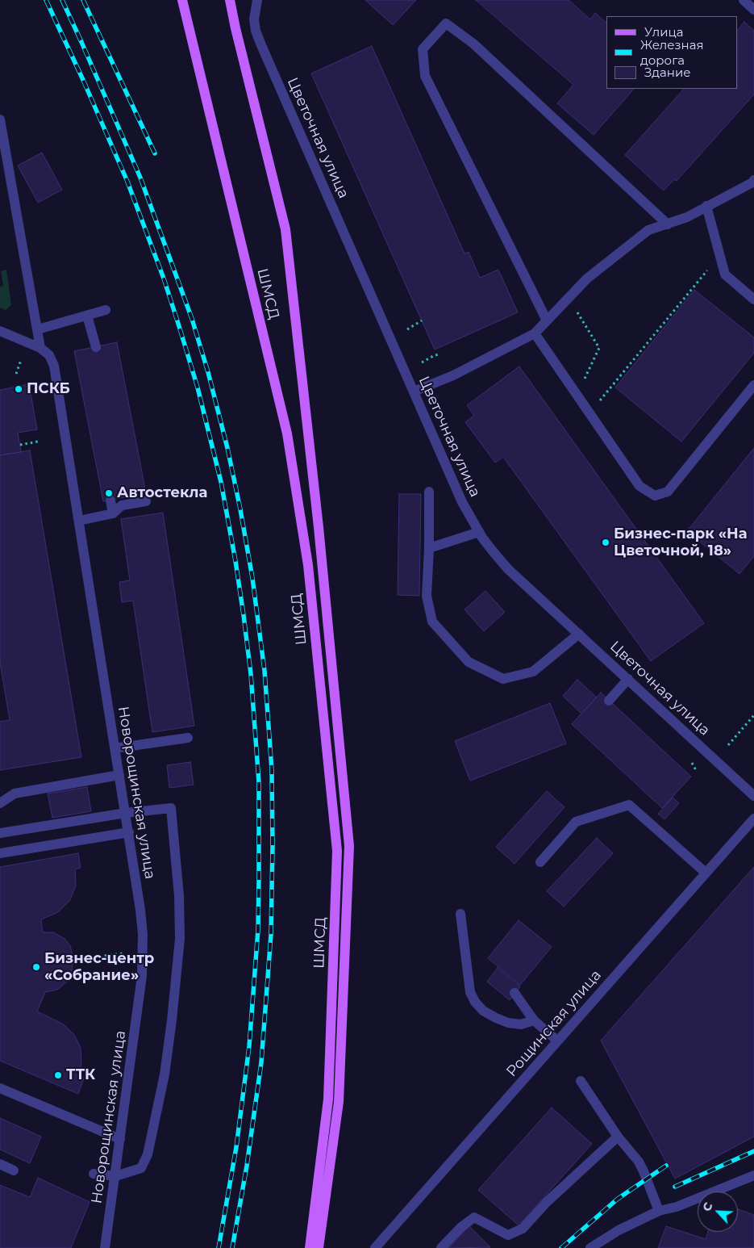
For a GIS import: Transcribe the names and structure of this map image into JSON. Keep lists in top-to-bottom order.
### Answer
{
  "streets": {
    "main road": ["ШМСД"],
    "street": ["Цветочная улица", "Новорощинская улица", "Рощинская улица"]
  },
  "places": [
    "ПСКБ",
    "Автостекла",
    "Бизнес-парк «На Цветочной, 18»",
    "Бизнес-центр «Собрание»",
    "ТТК"
  ],
  "legend": ["Улица", "Железная дорога", "Здание"],
  "north": "top left"
}
